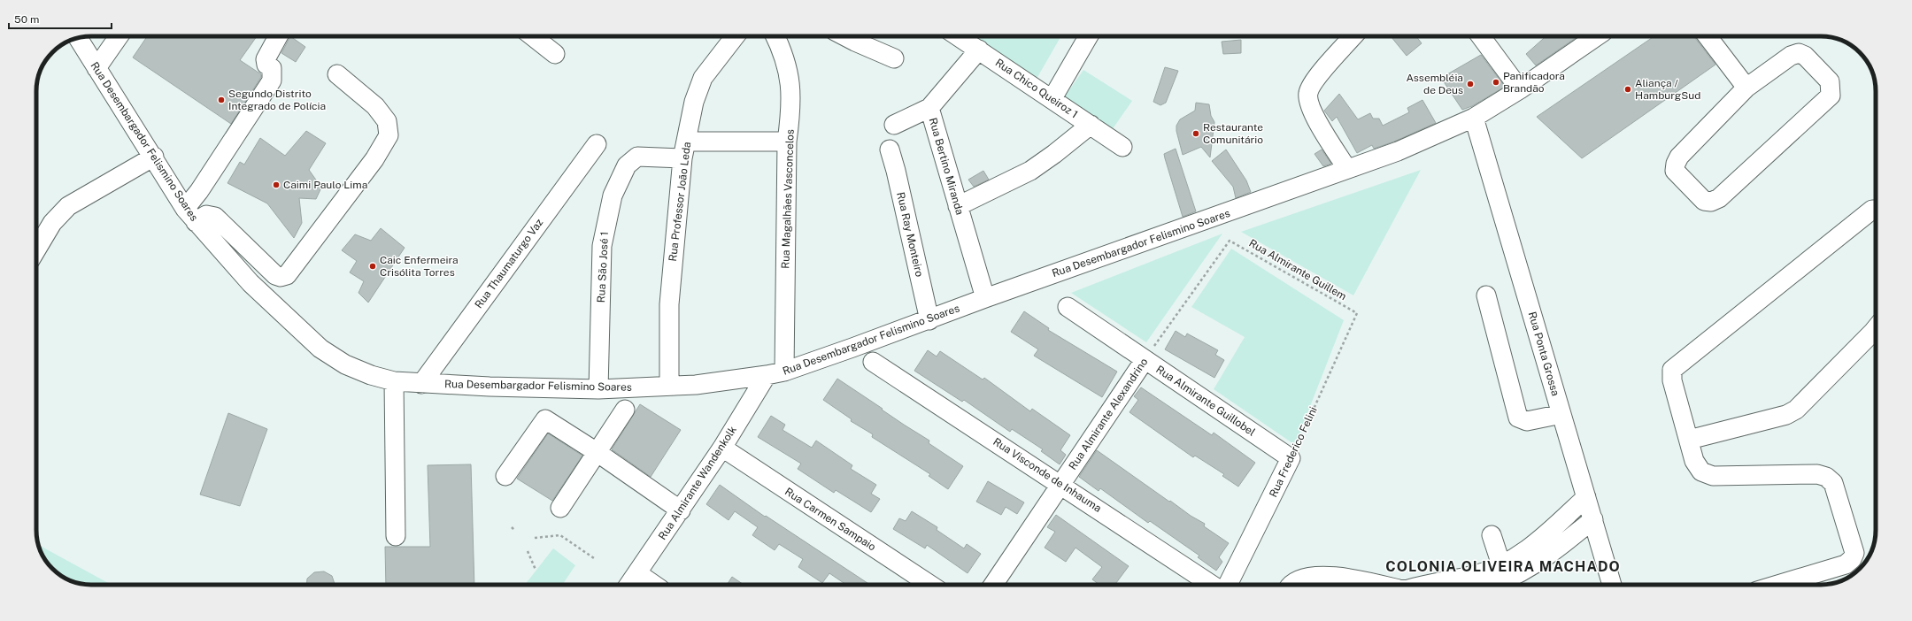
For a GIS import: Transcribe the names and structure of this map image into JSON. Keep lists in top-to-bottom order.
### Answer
{
  "streets": {
    "street": [
      "Rua Chico Queiroz 1",
      "Rua Desembargador Felismino Soares",
      "Rua Bertino Miranda",
      "Rua Magalhães Vasconcelos",
      "Rua Professor João Leda",
      "Rua Ray Monteiro",
      "Rua Thaumaturgo Vaz",
      "Rua São José 1",
      "Rua Ponta Grossa",
      "Rua Almirante Guillobel",
      "Rua Almirante Alexandrino",
      "Rua Frederico Felini",
      "Rua Visconde de Inhauma",
      "Rua Almirante Wandenkolk",
      "Rua Carmen Sampaio"
    ],
    "path": ["Rua Almirante Guillem"]
  },
  "crossings": [
    ["Rua Chico Queiroz 1", "Rua Bertino Miranda"],
    ["Rua Desembargador Felismino Soares", "Rua Bertino Miranda"],
    ["Rua Desembargador Felismino Soares", "Rua Magalhães Vasconcelos"],
    ["Rua Desembargador Felismino Soares", "Rua Professor João Leda"],
    ["Rua Desembargador Felismino Soares", "Rua Ray Monteiro"],
    ["Rua Desembargador Felismino Soares", "Rua Thaumaturgo Vaz"],
    ["Rua Desembargador Felismino Soares", "Rua São José 1"],
    ["Rua Desembargador Felismino Soares", "Rua Ponta Grossa"],
    ["Rua Desembargador Felismino Soares", "Rua Almirante Wandenkolk"],
    ["Rua Magalhães Vasconcelos", "Rua São José 1"],
    ["Rua Professor João Leda", "Rua São José 1"],
    ["Rua Almirante Guillem", "Rua Almirante Alexandrino"],
    ["Rua Almirante Guillem", "Rua Frederico Felini"],
    ["Rua Almirante Guillobel", "Rua Almirante Alexandrino"],
    ["Rua Almirante Guillobel", "Rua Frederico Felini"],
    ["Rua Almirante Alexandrino", "Rua Visconde de Inhauma"],
    ["Rua Almirante Wandenkolk", "Rua Carmen Sampaio"]
  ],
  "districts": ["COLONIA OLIVEIRA MACHADO"],
  "places": [
    "Panificadora Brandão",
    "Assembléia de Deus",
    "Aliança / HamburgSud",
    "Segundo Distrito Integrado de Polícia",
    "Restaurante Comunitário",
    "Caimi Paulo Lima",
    "Caic Enfermeira Crisólita Torres"
  ],
  "scale_bar": "50 m"
}
